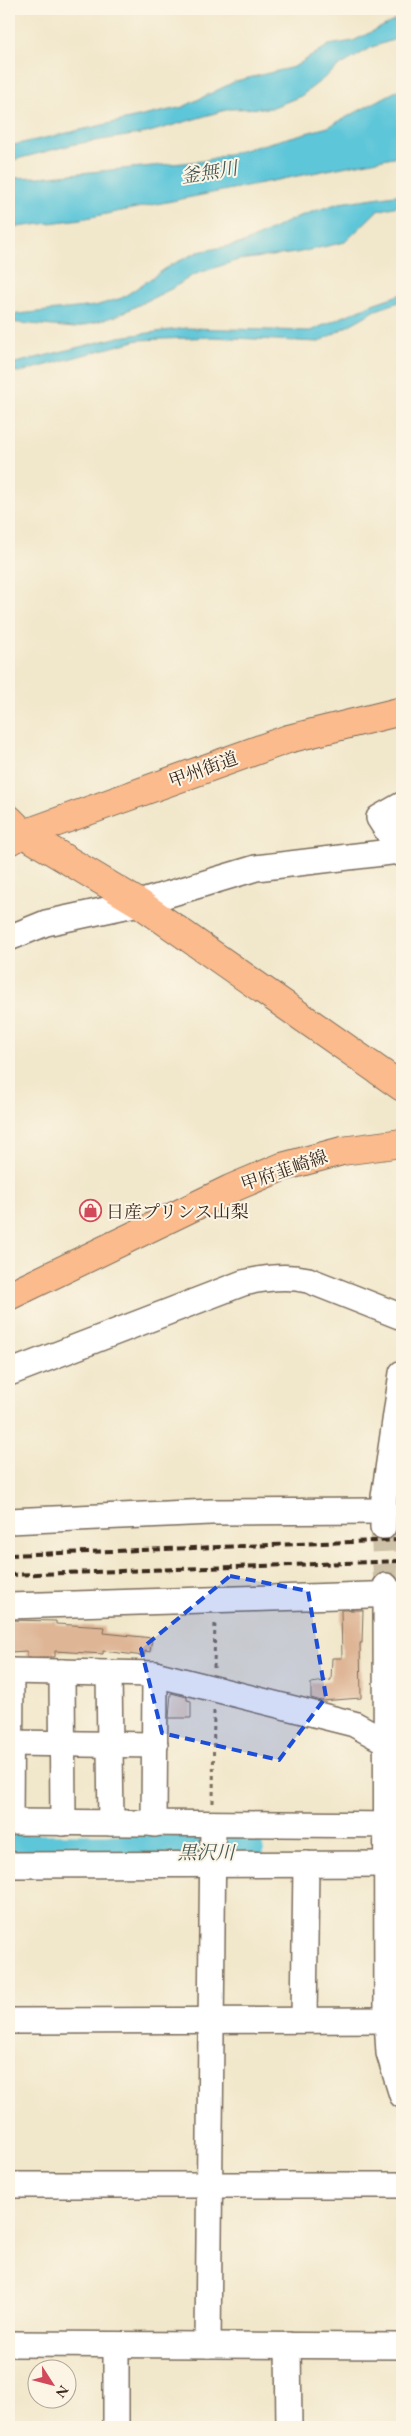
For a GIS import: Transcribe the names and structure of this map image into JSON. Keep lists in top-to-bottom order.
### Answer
{
  "streets": {
    "main road": ["甲州街道", "甲府韮崎線"]
  },
  "water": ["釜無川", "黒沢川"],
  "places": {
    "shop": ["日産プリンス山梨"]
  },
  "north": "bottom right"
}
